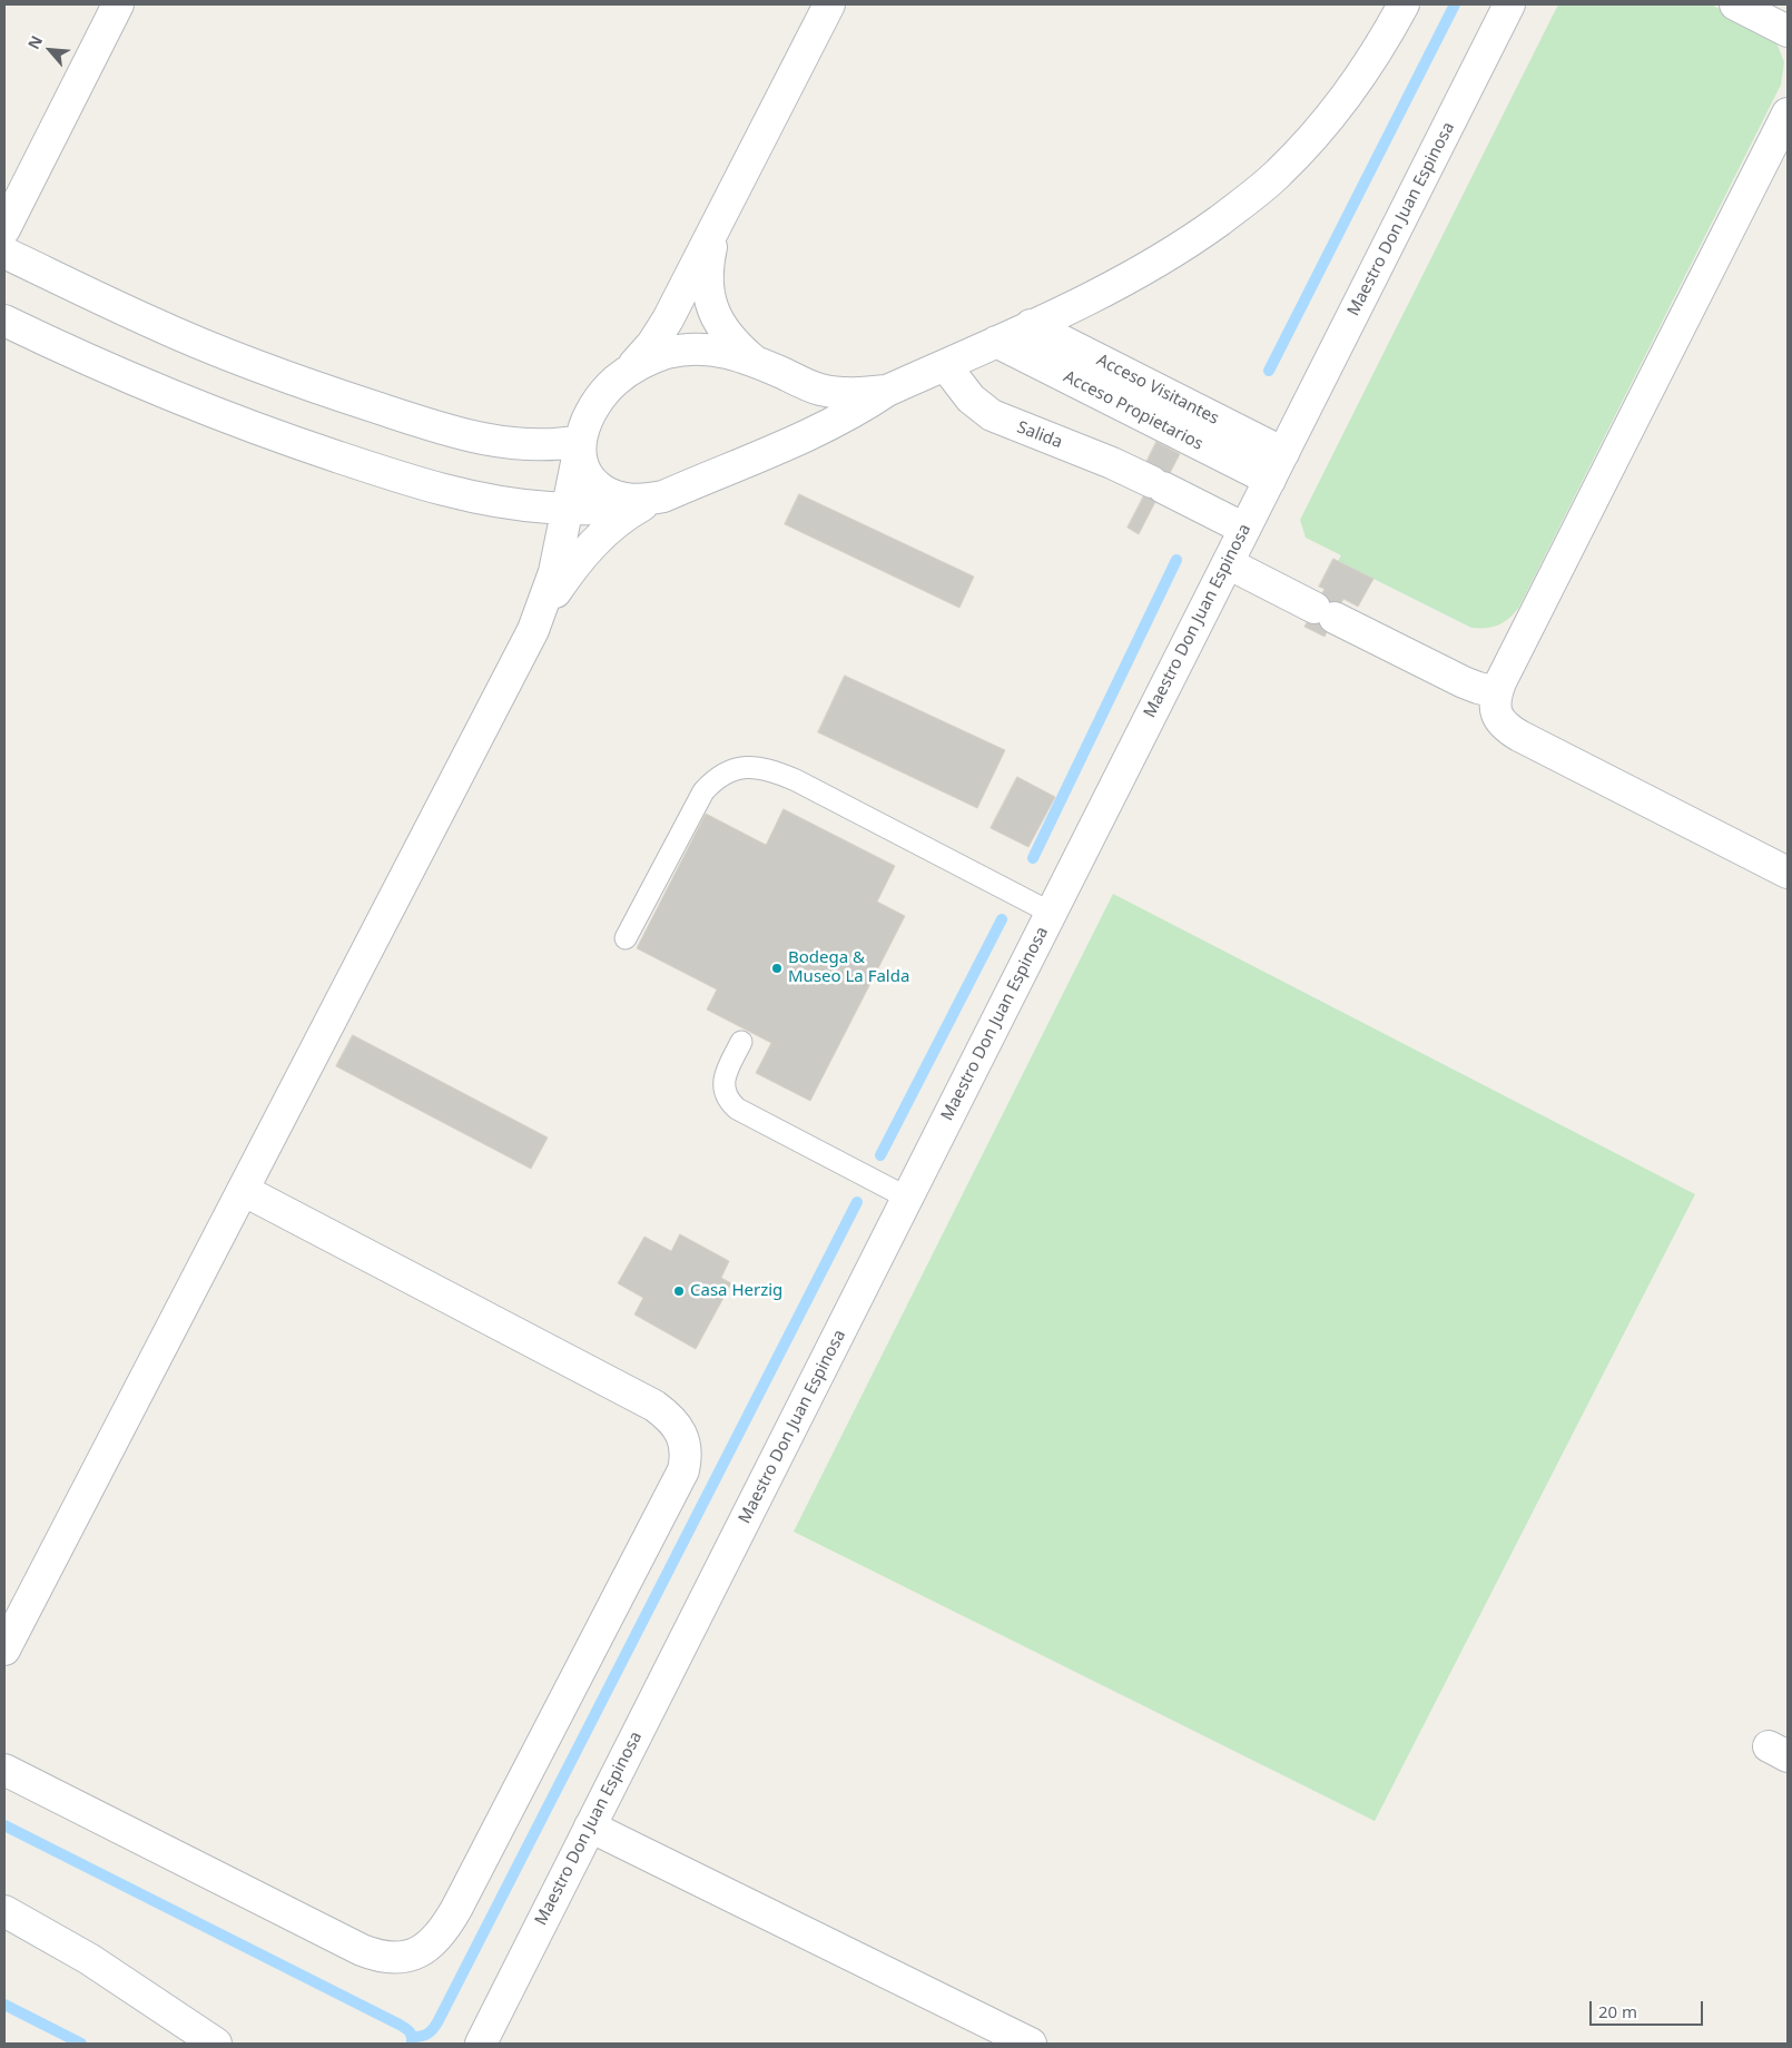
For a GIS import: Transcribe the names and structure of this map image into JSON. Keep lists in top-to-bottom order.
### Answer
{
  "streets": {
    "street": [
      "Maestro Don Juan Espinosa",
      "Acceso Visitantes",
      "Acceso Propietarios",
      "Salida"
    ]
  },
  "crossings": [
    ["Maestro Don Juan Espinosa", "Acceso Visitantes"],
    ["Maestro Don Juan Espinosa", "Acceso Propietarios"],
    ["Maestro Don Juan Espinosa", "Salida"]
  ],
  "places": ["Bodega & Museo La Falda", "Casa Herzig"],
  "scale_bar": "20 m",
  "north": "top left"
}
